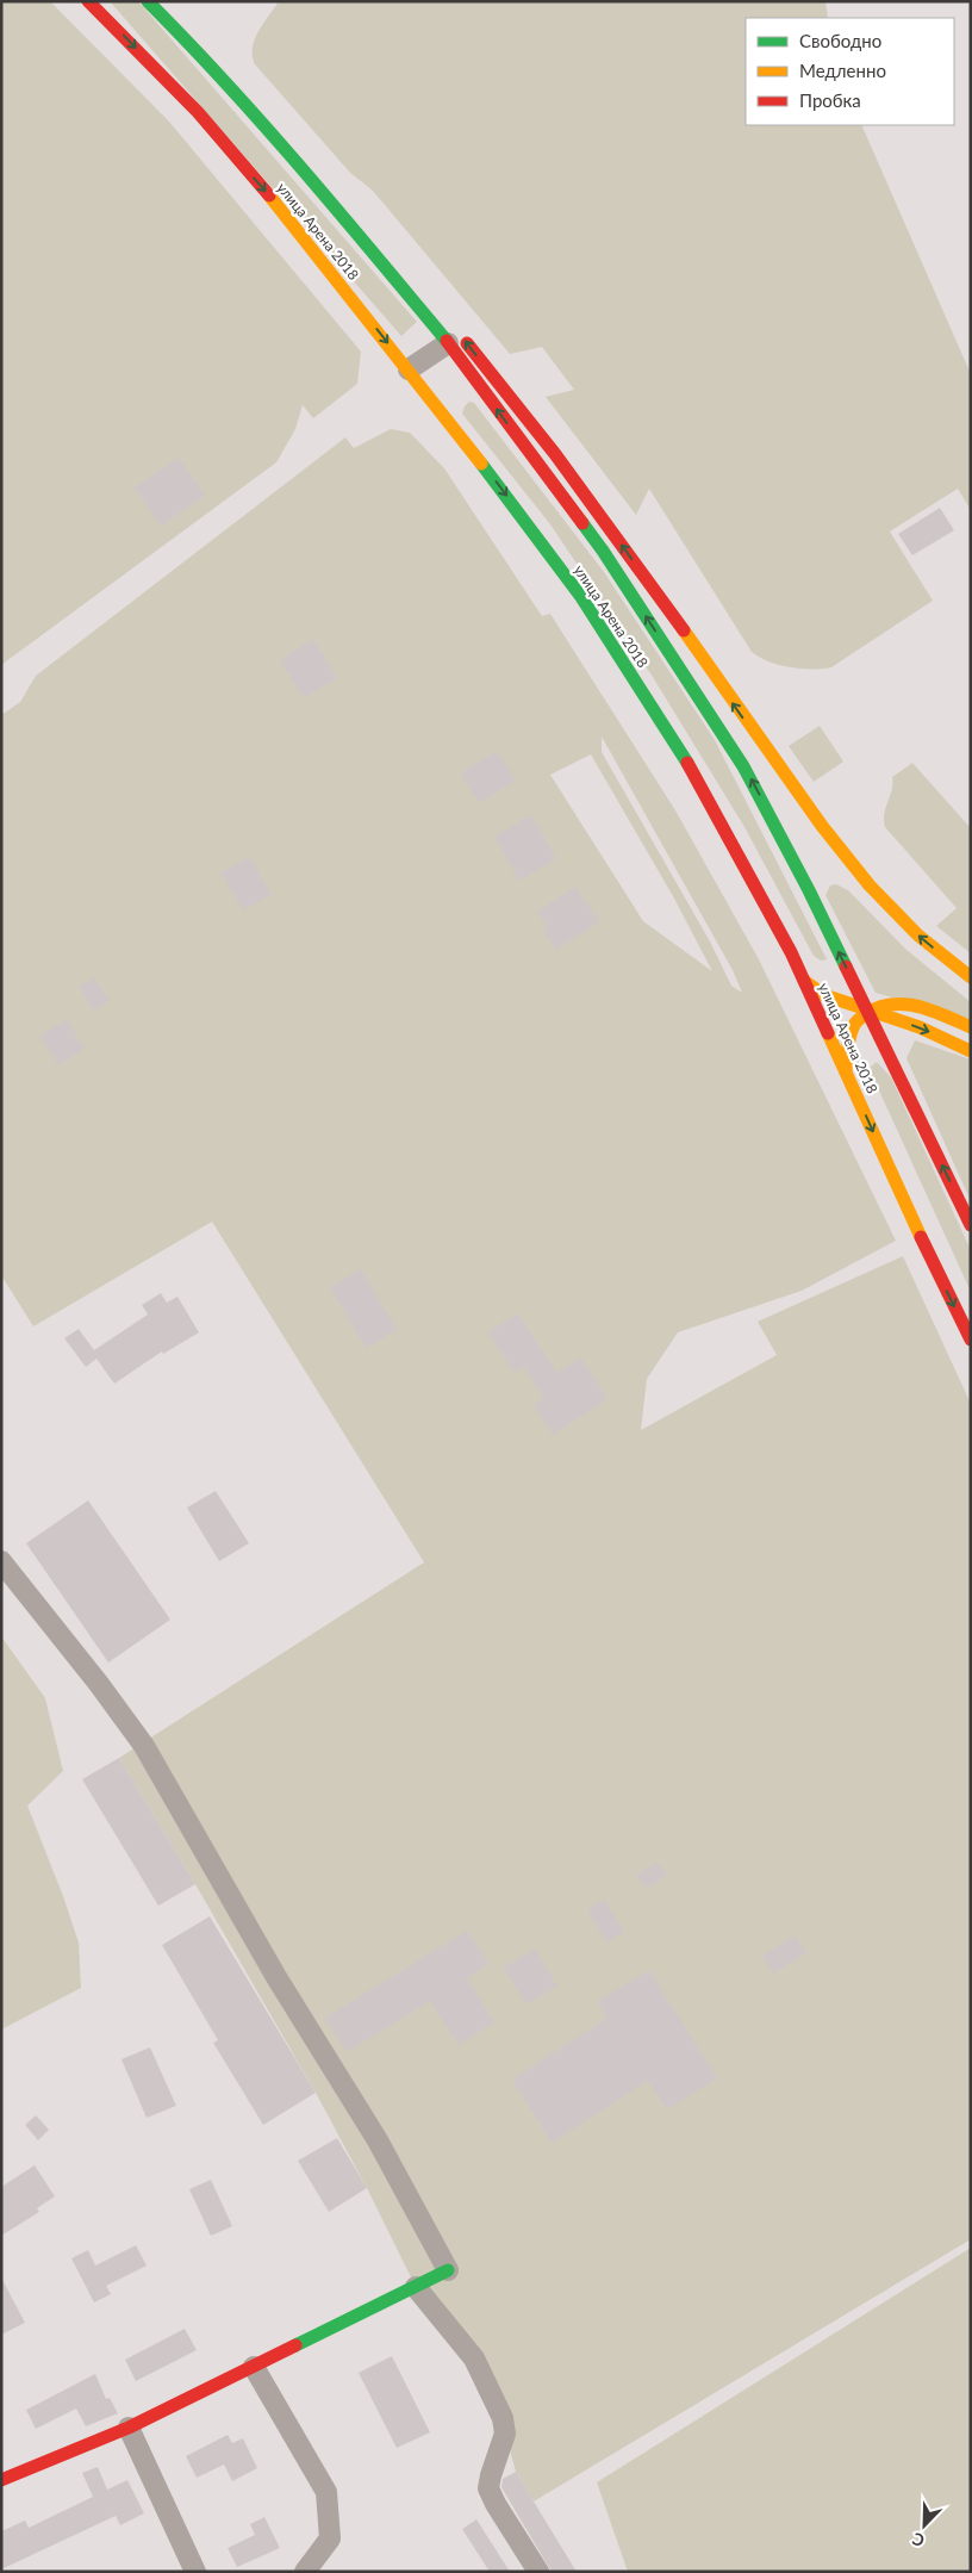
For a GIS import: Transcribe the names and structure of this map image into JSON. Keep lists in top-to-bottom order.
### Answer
{
  "streets": {
    "main road": ["улица Арена 2018"]
  },
  "legend": ["Свободно", "Медленно", "Пробка"],
  "north": "bottom left"
}
